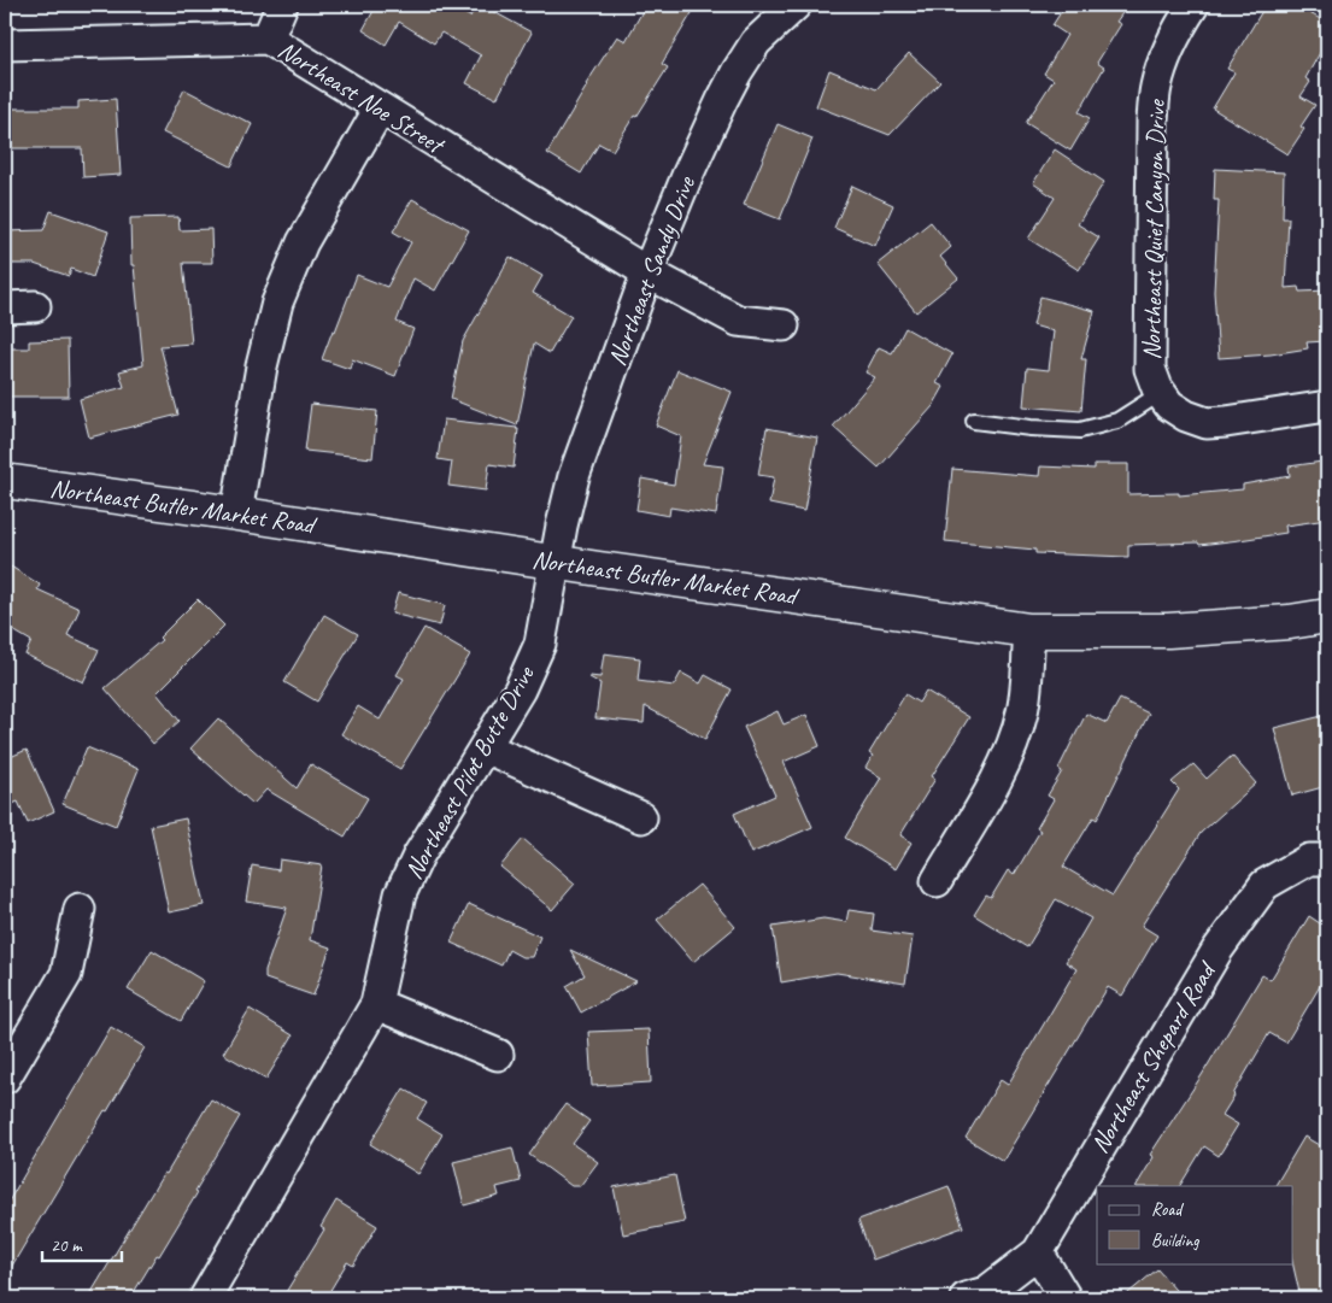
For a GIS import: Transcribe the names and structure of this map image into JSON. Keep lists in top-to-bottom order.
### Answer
{
  "streets": {
    "main road": ["Northeast Butler Market Road"],
    "street": [
      "Northeast Noe Street",
      "Northeast Quiet Canyon Drive",
      "Northeast Sandy Drive",
      "Northeast Pilot Butte Drive",
      "Northeast Shepard Road"
    ]
  },
  "crossings": [
    ["Northeast Noe Street", "Northeast Sandy Drive"],
    ["Northeast Sandy Drive", "Northeast Butler Market Road"],
    ["Northeast Sandy Drive", "Northeast Pilot Butte Drive"],
    ["Northeast Butler Market Road", "Northeast Pilot Butte Drive"]
  ],
  "legend": ["Road", "Building"],
  "scale_bar": "20 m"
}
